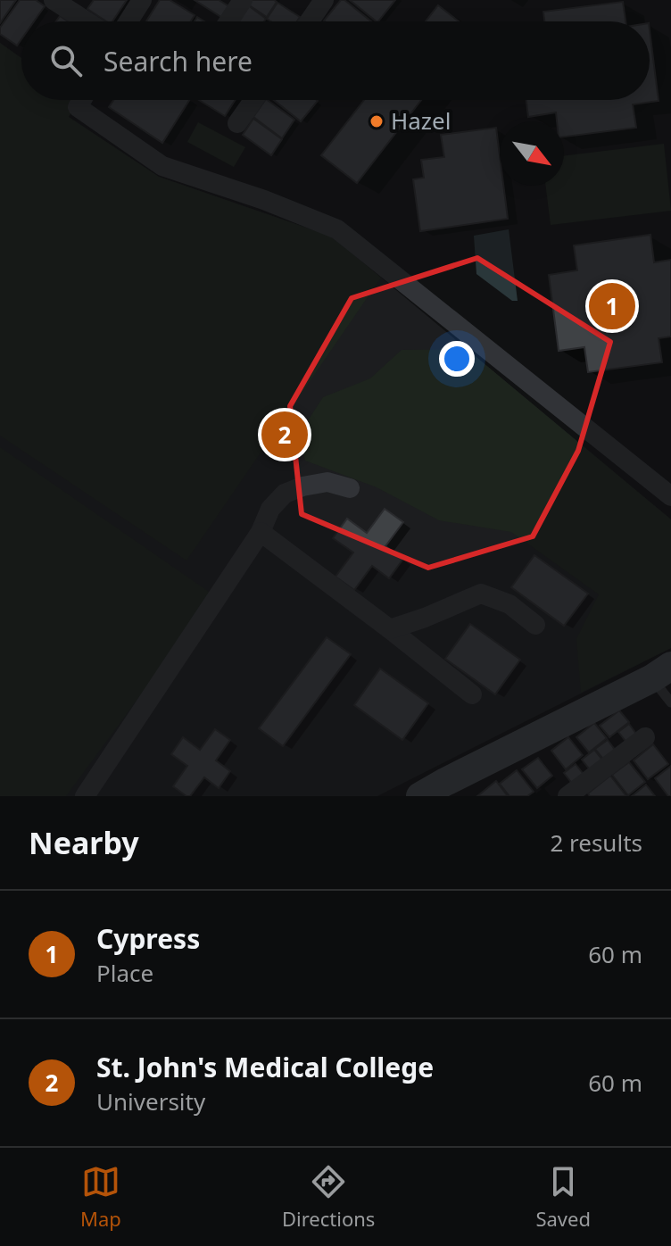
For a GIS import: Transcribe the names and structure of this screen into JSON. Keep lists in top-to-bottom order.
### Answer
{
  "places": ["Hazel"],
  "north": "bottom right",
  "page": {
    "search": "Search here",
    "pins": ["1", "2"],
    "heading": ["Nearby", "2 results"],
    "list": [
      {
        "mark": "1",
        "name": "Cypress",
        "note": "Place",
        "value": "60 m"
      },
      {
        "mark": "2",
        "name": "St. John's Medical College",
        "note": "University",
        "value": "60 m"
      }
    ],
    "nav": ["Map", "Directions", "Saved"]
  }
}
